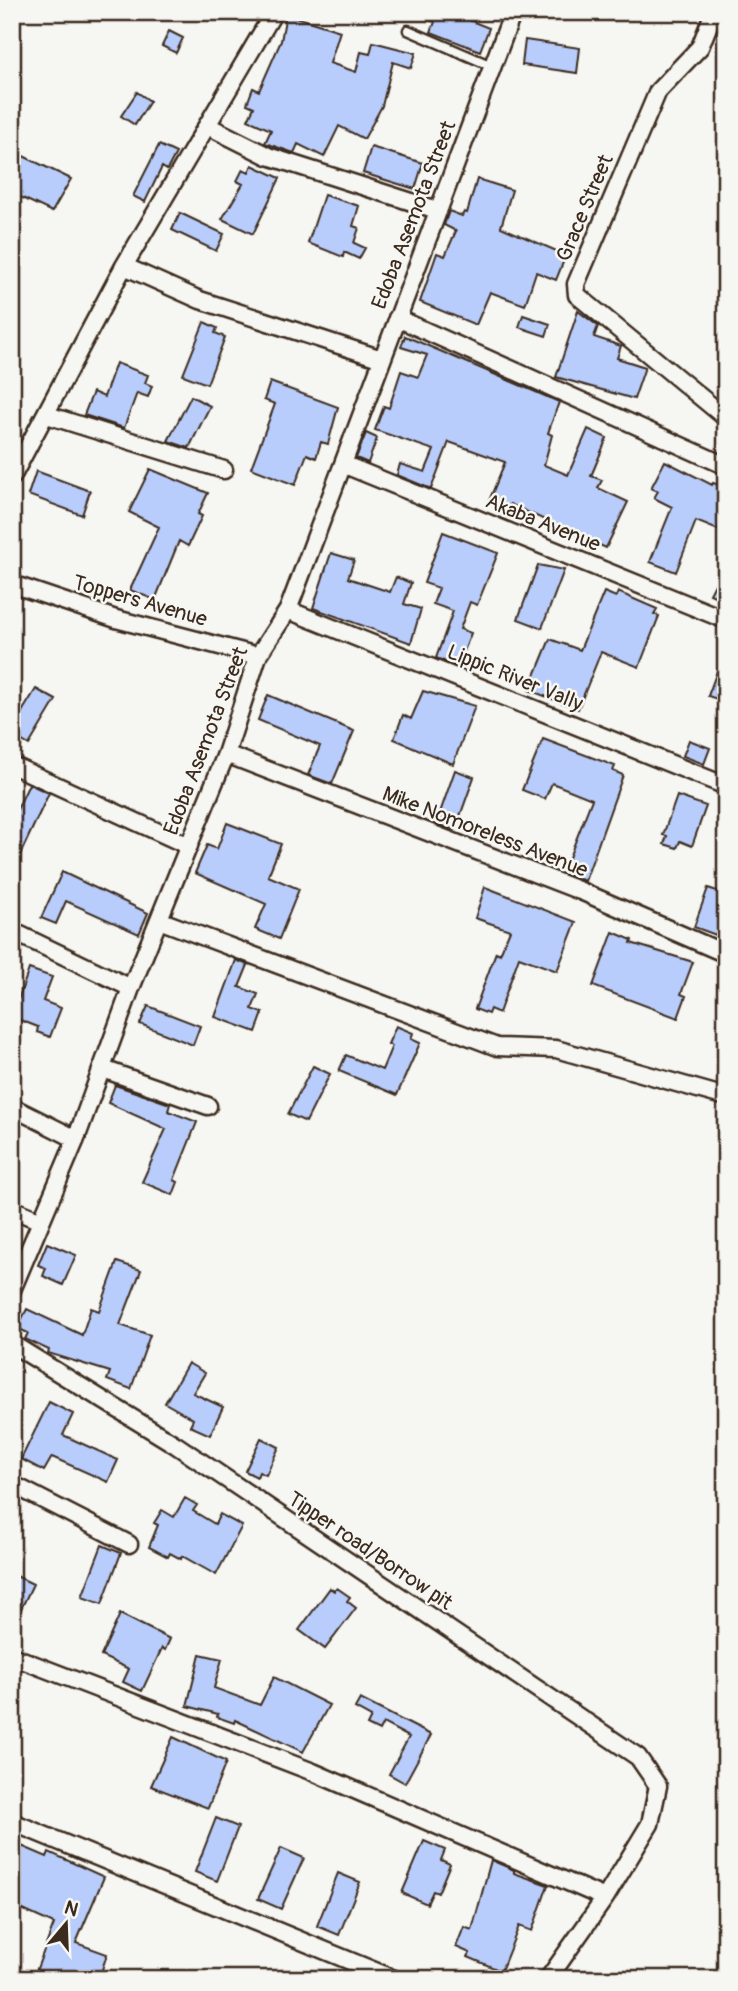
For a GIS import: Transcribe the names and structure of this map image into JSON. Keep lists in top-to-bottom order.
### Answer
{
  "streets": {
    "street": [
      "Grace Street",
      "Edoba Asemota Street",
      "Akaba Avenue",
      "Toppers Avenue",
      "Lippic River Vally",
      "Mike Nomoreless Avenue",
      "Tipper road/Borrow pit"
    ]
  },
  "crossings": [
    ["Edoba Asemota Street", "Akaba Avenue"],
    ["Edoba Asemota Street", "Toppers Avenue"],
    ["Edoba Asemota Street", "Lippic River Vally"],
    ["Edoba Asemota Street", "Mike Nomoreless Avenue"]
  ],
  "north": "top"
}
